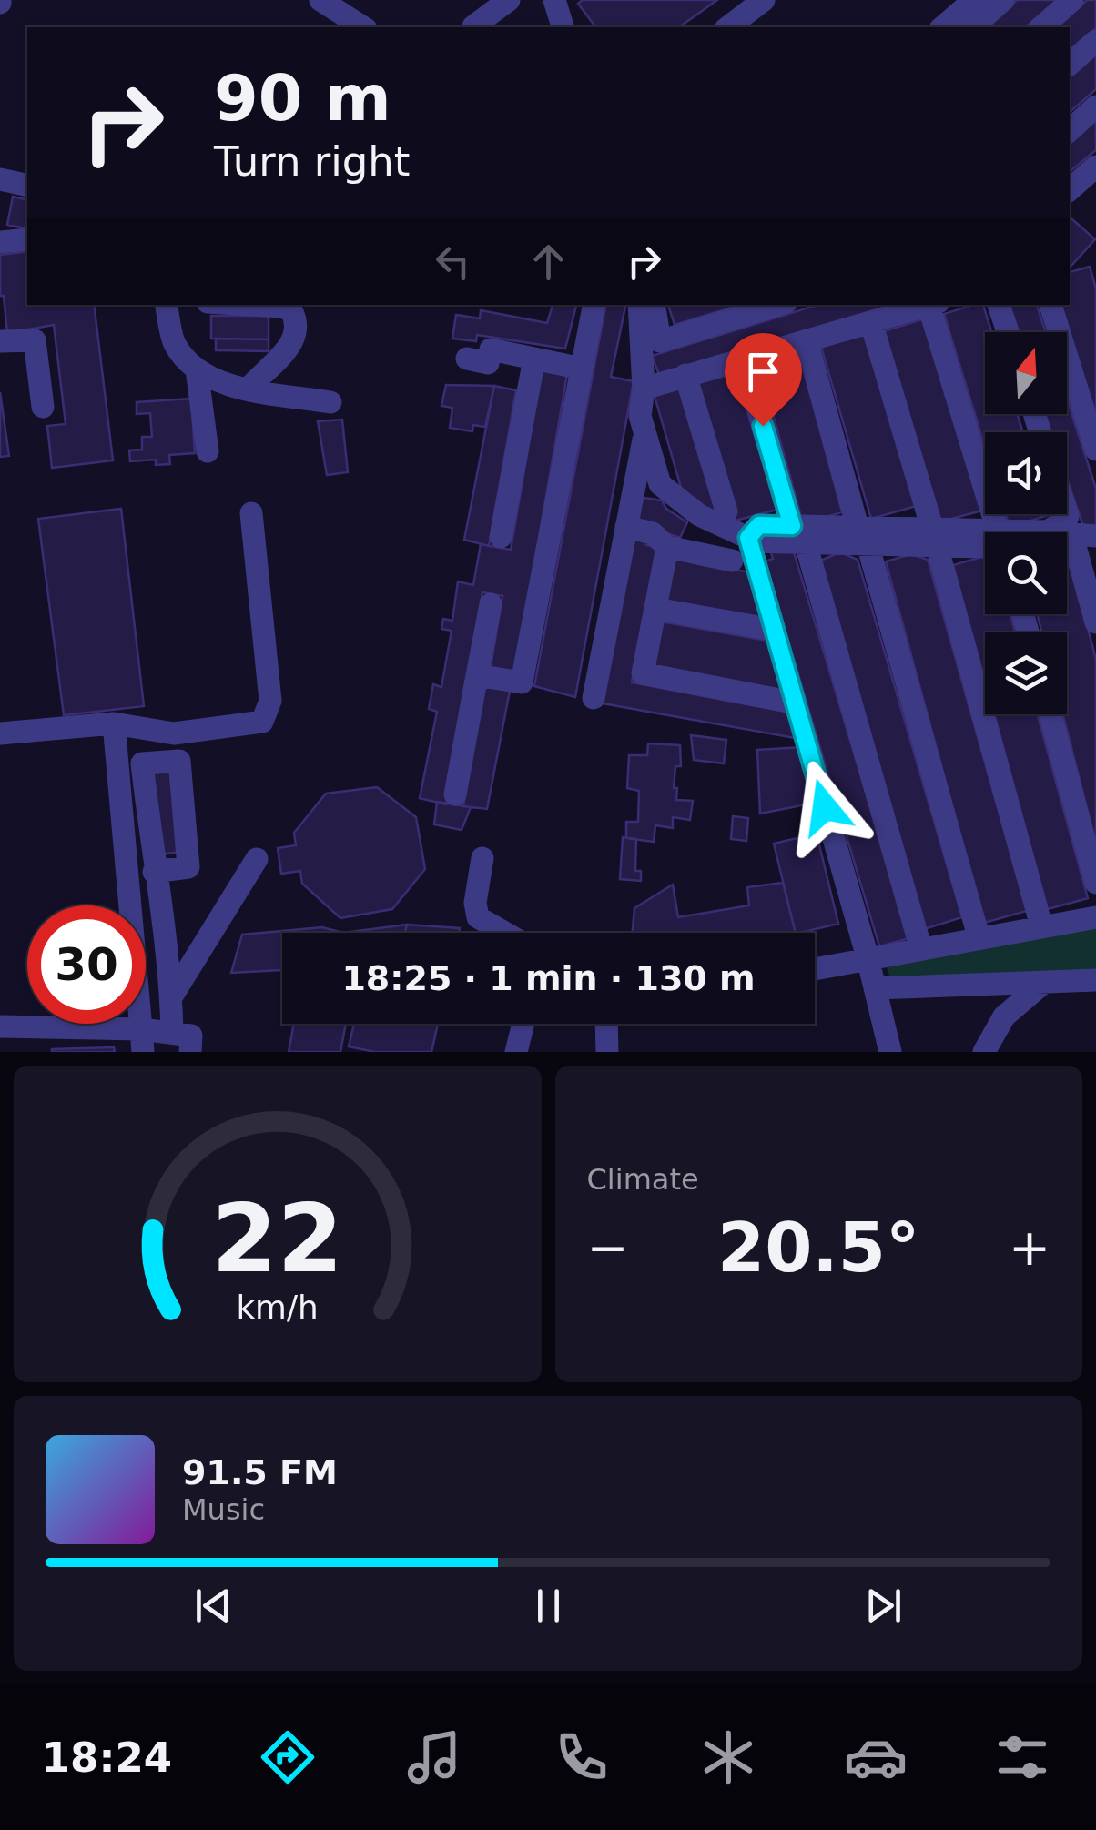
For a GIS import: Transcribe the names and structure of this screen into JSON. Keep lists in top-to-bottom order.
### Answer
{
  "north": "top",
  "page": {
    "turn": ["90 m", "Turn right"],
    "limit": "30",
    "trip": "18:25 · 1 min · 130 m",
    "tile": "Climate",
    "heat": ["−", "20.5°", "+"],
    "song": ["91.5 FM", "Music"],
    "tabs": "18:24",
    "gauge": ["22", "km/h"]
  }
}
